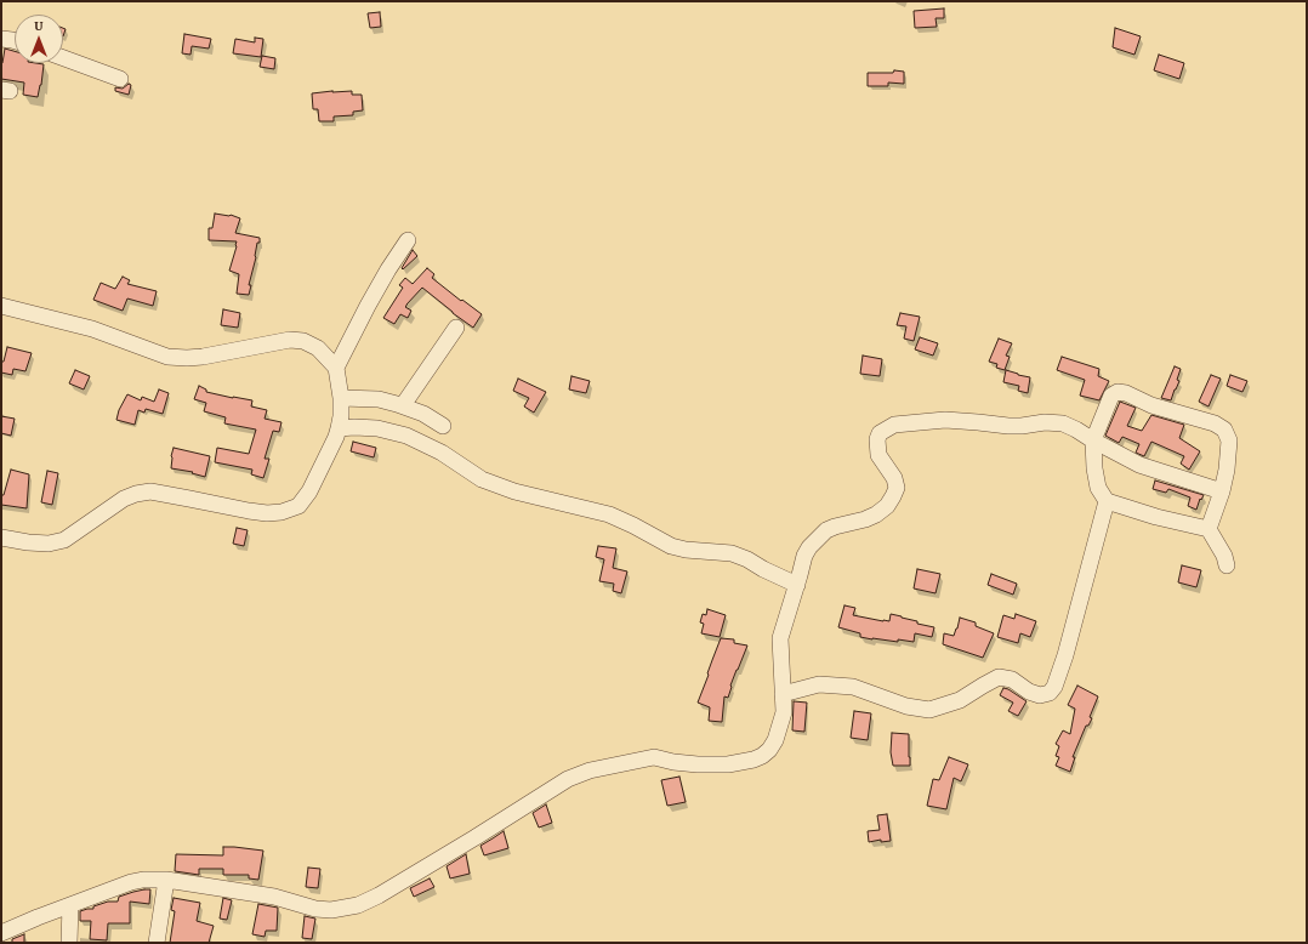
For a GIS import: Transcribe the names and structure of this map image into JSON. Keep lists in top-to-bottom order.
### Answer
{
  "north": "top"
}
